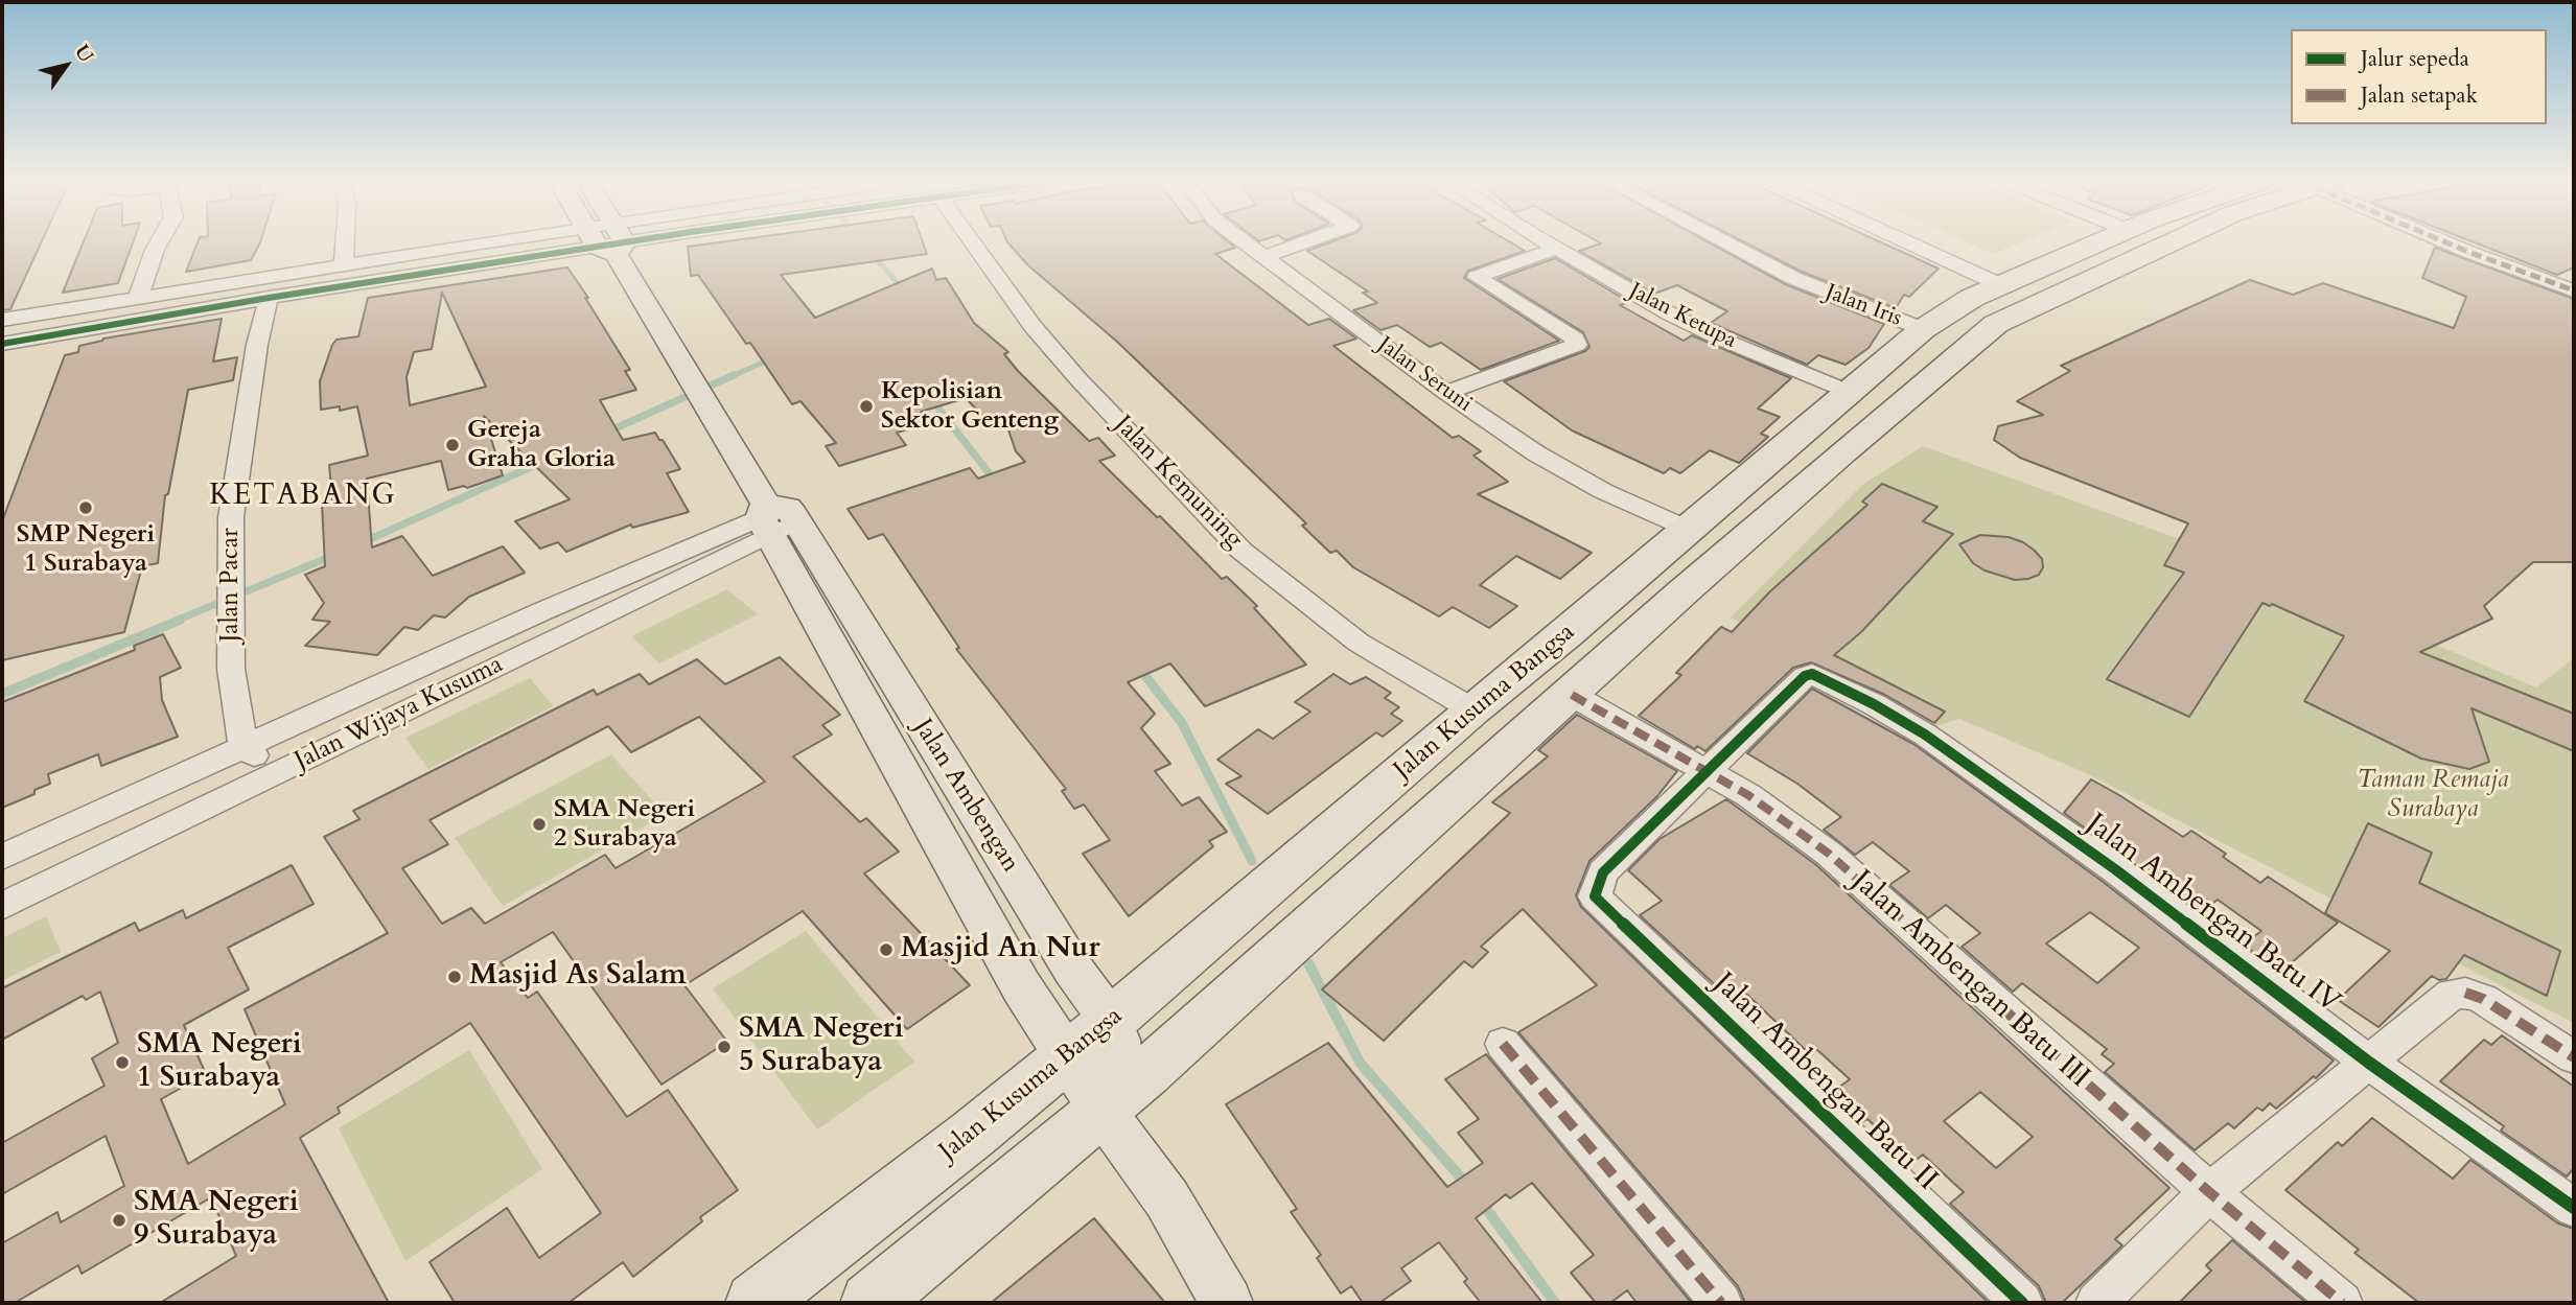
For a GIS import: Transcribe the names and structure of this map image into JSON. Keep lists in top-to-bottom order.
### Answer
{
  "streets": {
    "highway": ["Jalan Kusuma Bangsa"],
    "main road": ["Jalan Ambengan"],
    "street": [
      "Jalan Iris",
      "Jalan Ketupa",
      "Jalan Seruni",
      "Jalan Kemuning",
      "Jalan Pacar",
      "Jalan Wijaya Kusuma",
      "Jalan Ambengan Batu IV",
      "Jalan Ambengan Batu III",
      "Jalan Ambengan Batu II"
    ]
  },
  "crossings": [
    ["Jalan Iris", "Jalan Kusuma Bangsa"],
    ["Jalan Ketupa", "Jalan Kusuma Bangsa"],
    ["Jalan Seruni", "Jalan Kusuma Bangsa"],
    ["Jalan Kemuning", "Jalan Kusuma Bangsa"],
    ["Jalan Pacar", "Jalan Wijaya Kusuma"],
    ["Jalan Kusuma Bangsa", "Jalan Ambengan"],
    ["Jalan Kusuma Bangsa", "Jalan Ambengan Batu III"],
    ["Jalan Wijaya Kusuma", "Jalan Ambengan"],
    ["Jalan Ambengan Batu IV", "Jalan Ambengan Batu III"]
  ],
  "districts": ["KETABANG"],
  "parks": ["Taman Remaja Surabaya"],
  "places": [
    "Kepolisian Sektor Genteng",
    "Gereja Graha Gloria",
    "SMP Negeri 1 Surabaya",
    "SMA Negeri 2 Surabaya",
    "Masjid An Nur",
    "Masjid As Salam",
    "SMA Negeri 5 Surabaya",
    "SMA Negeri 1 Surabaya",
    "SMA Negeri 9 Surabaya"
  ],
  "legend": ["Jalur sepeda", "Jalan setapak"],
  "north": "top right"
}
